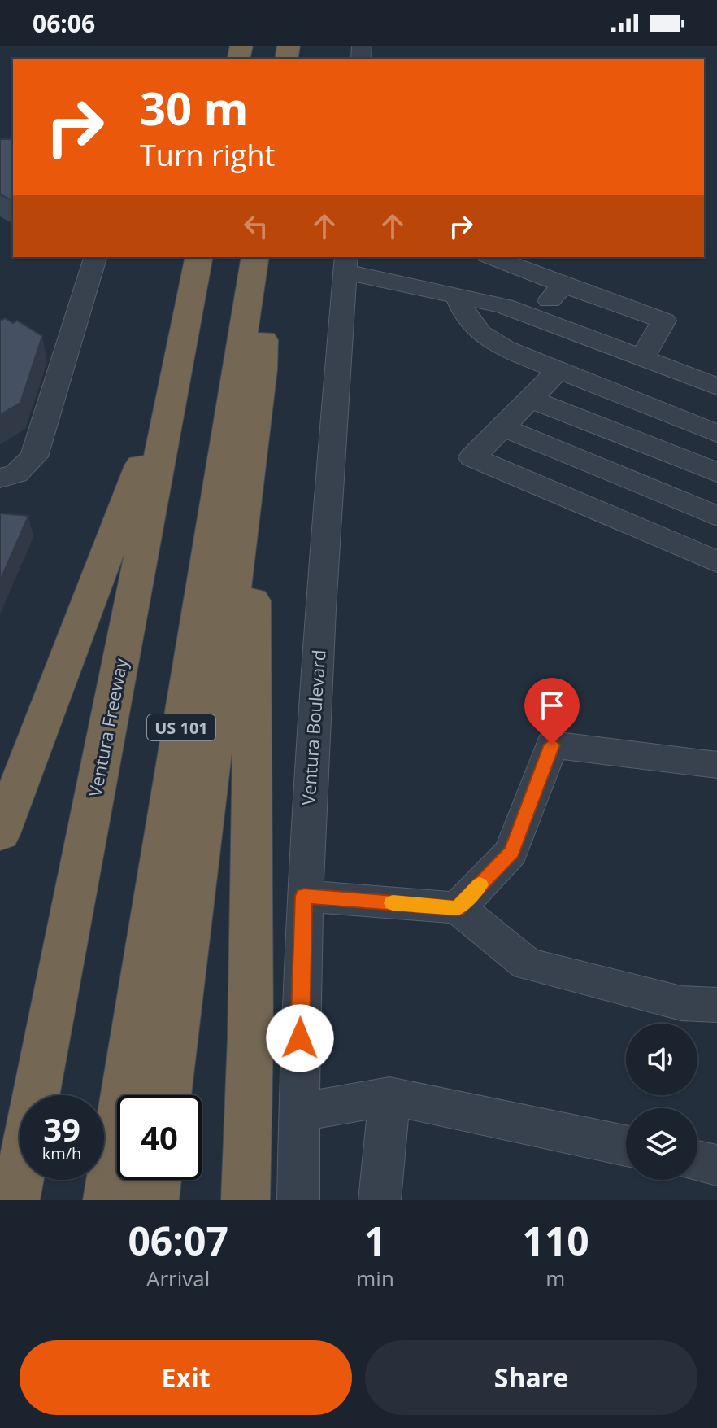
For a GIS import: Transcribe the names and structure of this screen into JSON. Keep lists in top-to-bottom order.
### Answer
{
  "streets": {
    "highway": ["Ventura Freeway", "US 101"],
    "street": ["Ventura Boulevard"]
  },
  "page": {
    "status": "06:06",
    "turn": ["30 m", "Turn right"],
    "speed": "39 km/h",
    "limit": "40",
    "eta": [
      "06:07",
      "Arrival",
      "1",
      "min",
      "110",
      "m"
    ],
    "buttons": ["Exit", "Share"]
  }
}
